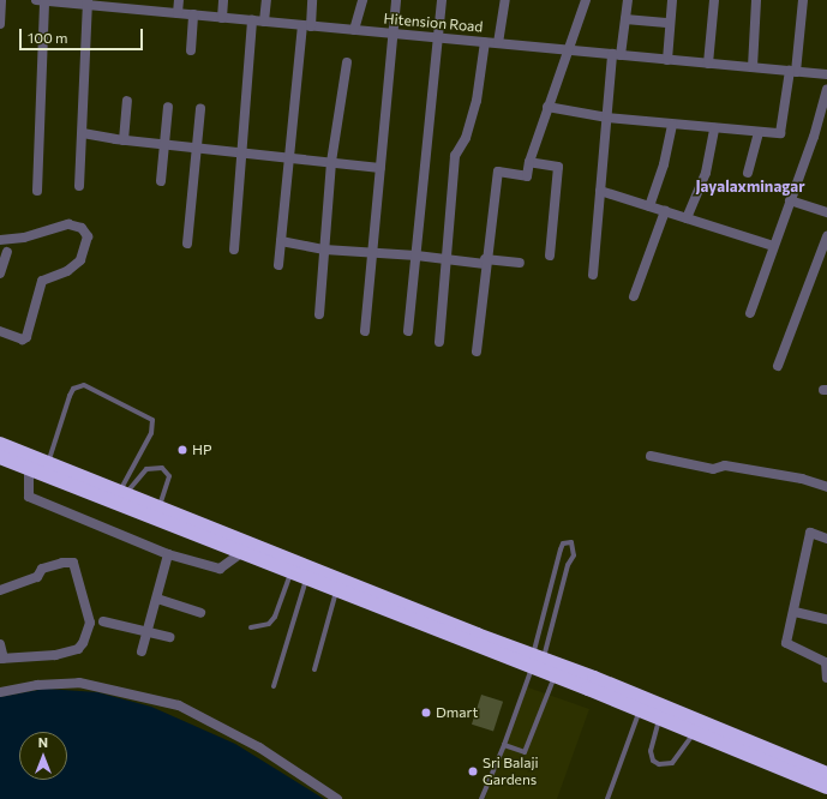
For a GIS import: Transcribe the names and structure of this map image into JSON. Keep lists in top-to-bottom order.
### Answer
{
  "streets": {
    "street": ["Hitension Road"]
  },
  "districts": ["Jayalaxminagar"],
  "places": ["HP", "Dmart", "Sri Balaji Gardens"],
  "scale_bar": "100 m",
  "north": "top"
}
